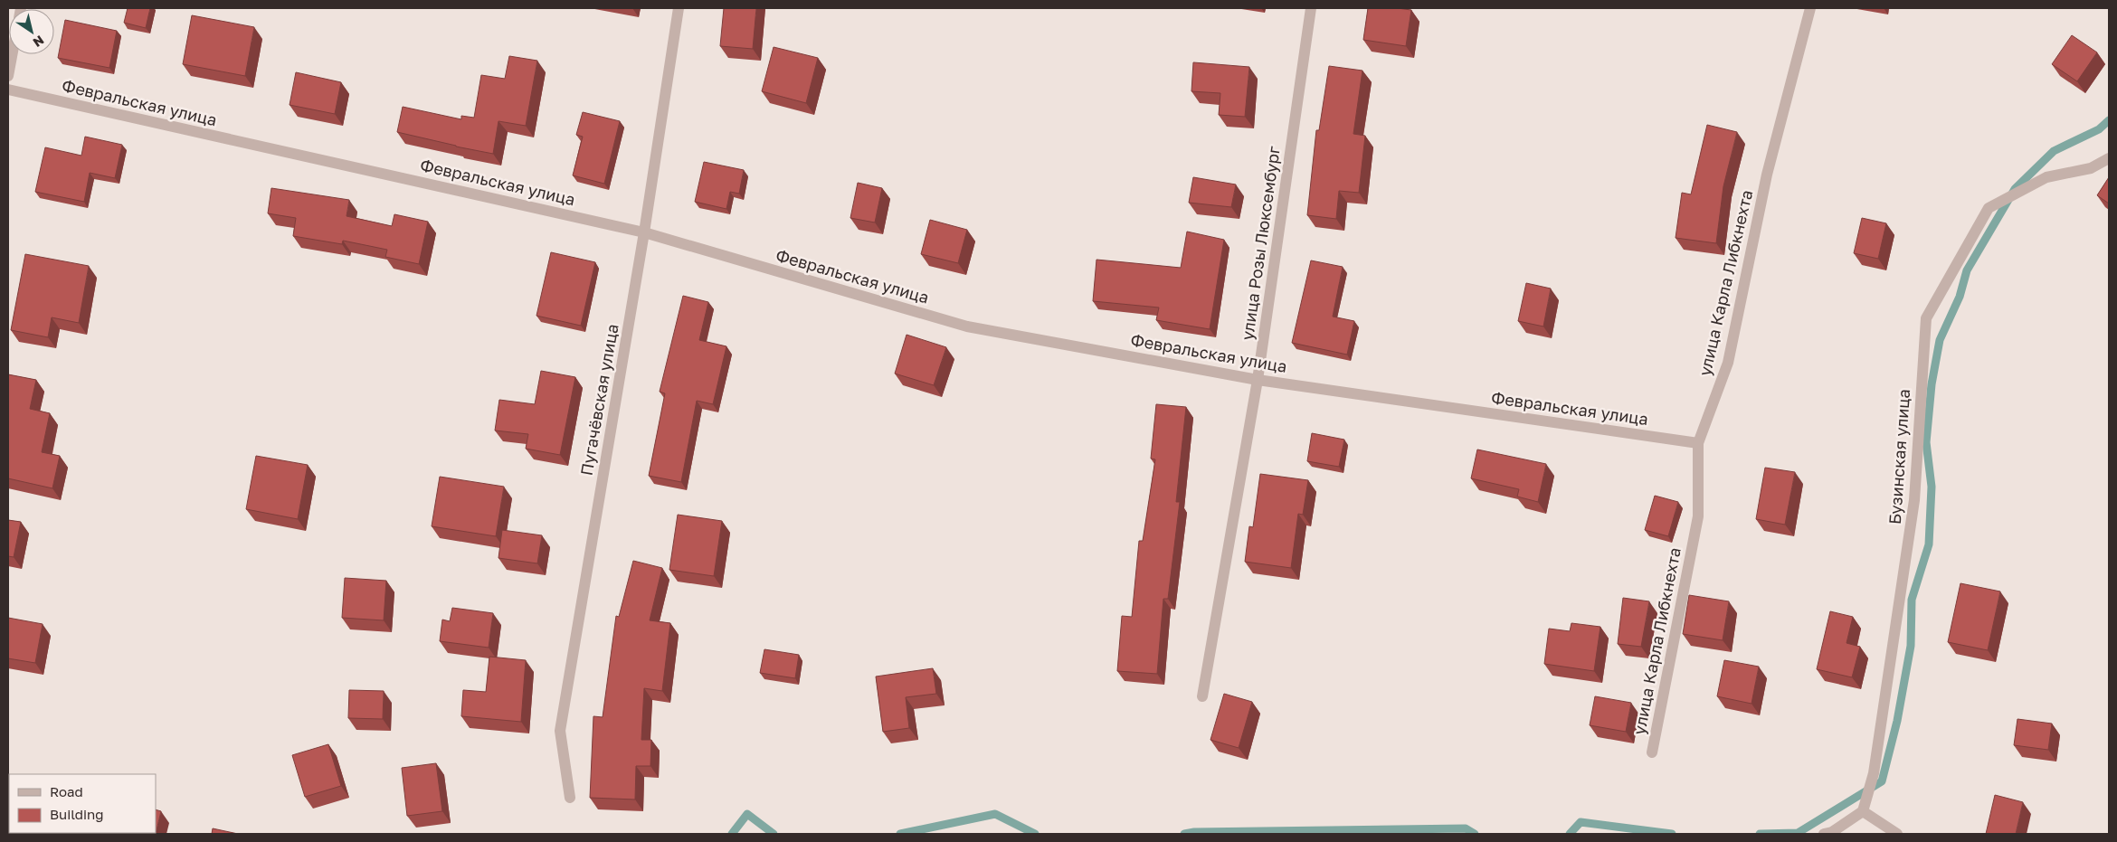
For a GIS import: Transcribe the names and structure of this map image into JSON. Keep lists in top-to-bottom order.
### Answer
{
  "streets": {
    "street": [
      "Февральская улица",
      "улица Розы Люксембург",
      "улица Карла Либкнехта",
      "Пугачёвская улица",
      "Бузинская улица"
    ]
  },
  "crossings": [
    ["Февральская улица", "улица Розы Люксембург"],
    ["Февральская улица", "улица Карла Либкнехта"],
    ["Февральская улица", "Пугачёвская улица"]
  ],
  "legend": ["Road", "Building"],
  "north": "bottom right"
}
